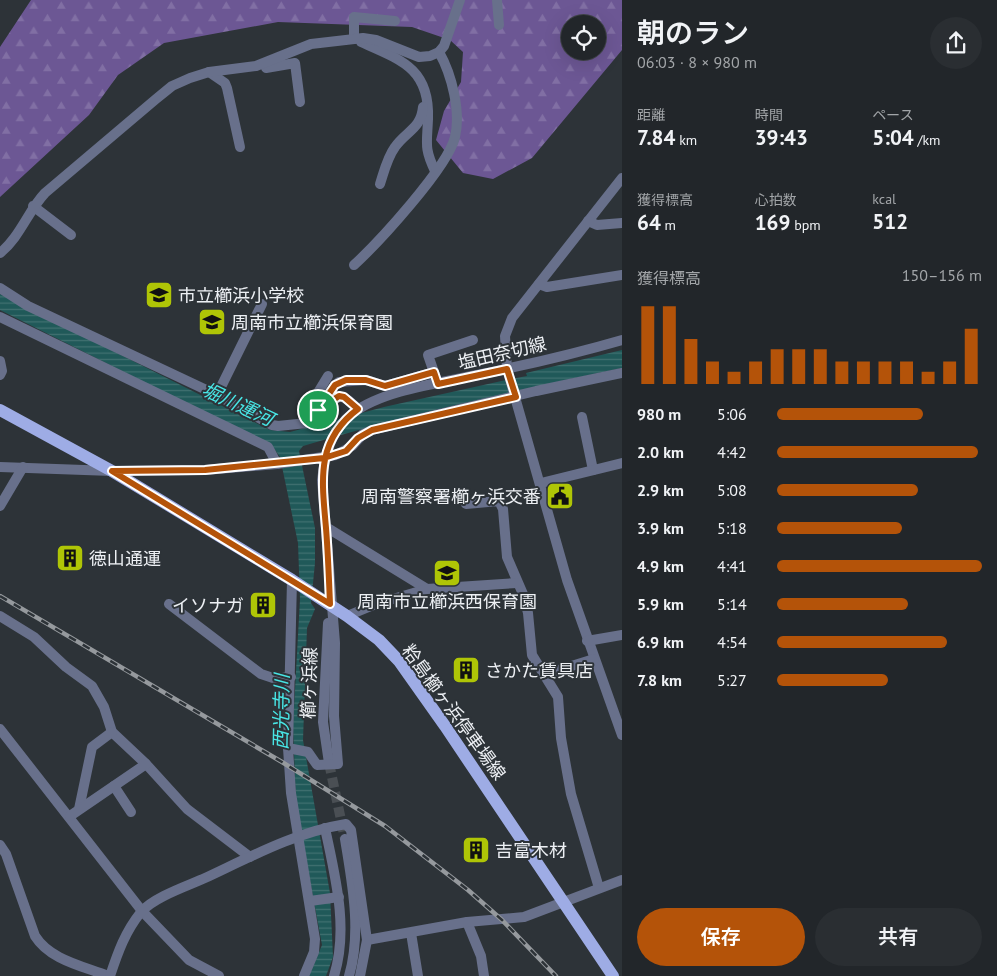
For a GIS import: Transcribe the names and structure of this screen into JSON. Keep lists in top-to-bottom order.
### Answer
{
  "streets": {
    "main road": ["粭島櫛ヶ浜停車場線"],
    "street": ["塩田奈切線", "櫛ヶ浜線"]
  },
  "crossings": [
    ["櫛ヶ浜線", "粭島櫛ヶ浜停車場線"]
  ],
  "water": ["堀川運河", "西光寺川"],
  "places": {
    "school or university": ["市立櫛浜小学校", "周南市立櫛浜保育園", "周南市立櫛浜西保育園"],
    "public building": ["周南警察署櫛ヶ浜交番"],
    "building": [
      "徳山通運",
      "イソナガ",
      "さかた賃具店",
      "吉富木材"
    ]
  },
  "page": {
    "heading": ["朝のラン", "06:03 · 8 × 980 m"],
    "stats": [
      ["距離", "7.84 km"],
      ["時間", "39:43"],
      ["ペース", "5:04 /km"],
      ["獲得標高", "64 m"],
      ["心拍数", "169 bpm"],
      ["kcal", "512"]
    ],
    "chart": ["獲得標高", "150–156 m"],
    "list": [
      {
        "name": "980 m",
        "note": "5:06"
      },
      {
        "name": "2.0 km",
        "note": "4:42"
      },
      {
        "name": "2.9 km",
        "note": "5:08"
      },
      {
        "name": "3.9 km",
        "note": "5:18"
      },
      {
        "name": "4.9 km",
        "note": "4:41"
      },
      {
        "name": "5.9 km",
        "note": "5:14"
      },
      {
        "name": "6.9 km",
        "note": "4:54"
      },
      {
        "name": "7.8 km",
        "note": "5:27"
      }
    ],
    "buttons": ["保存", "共有"]
  }
}
